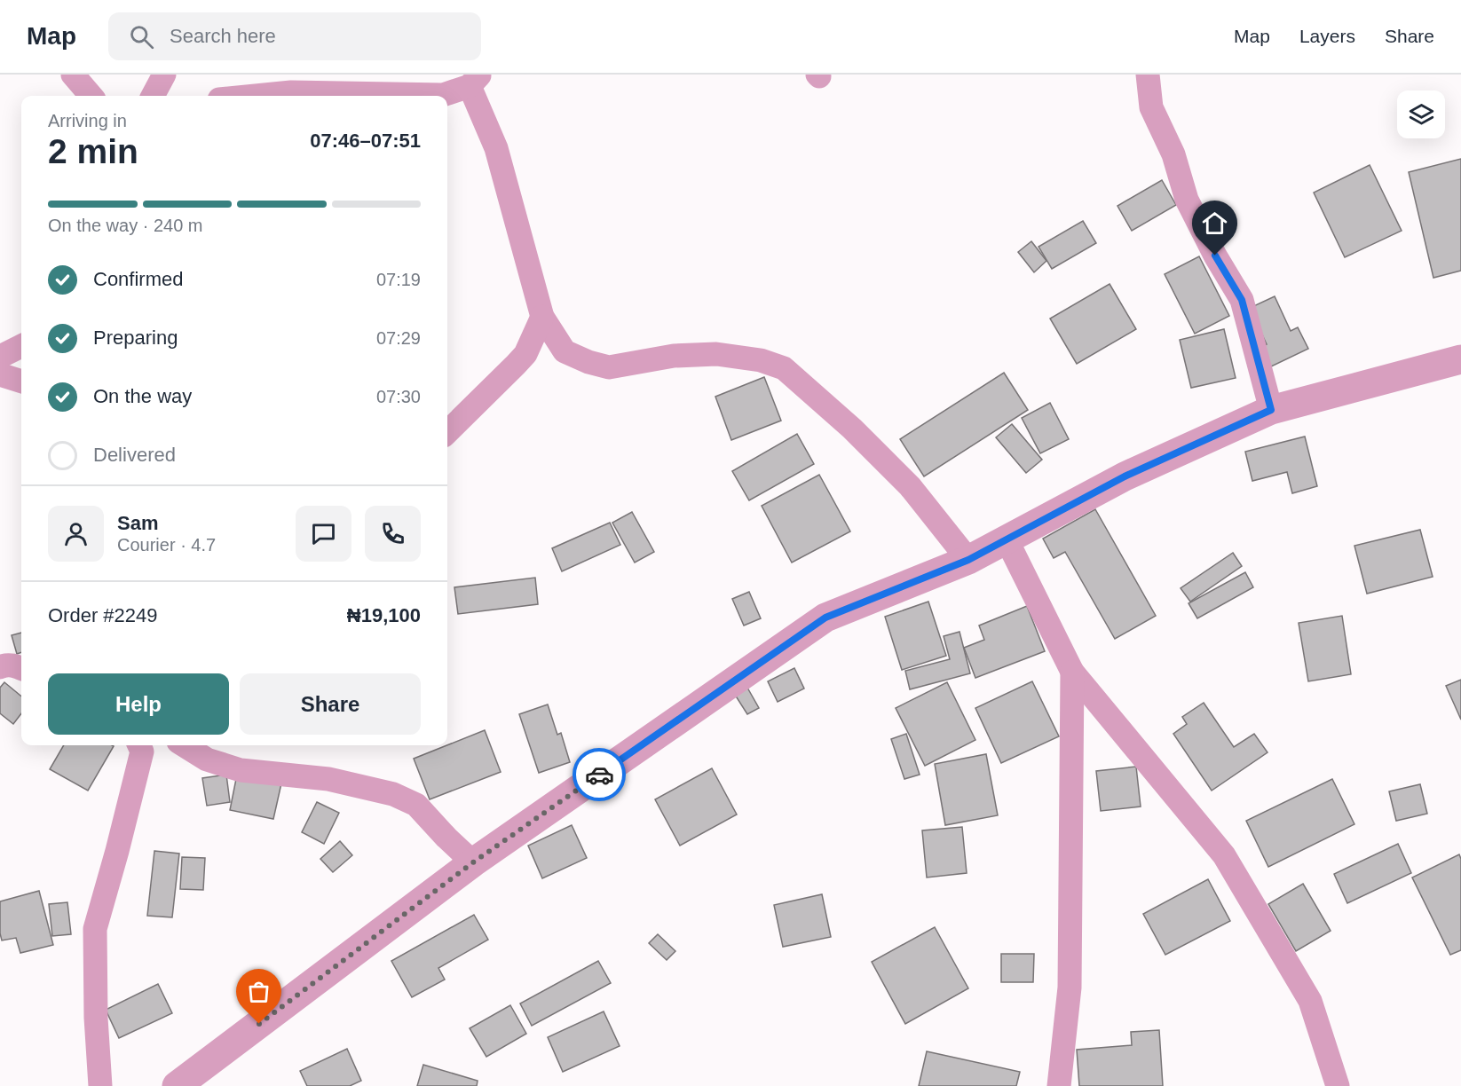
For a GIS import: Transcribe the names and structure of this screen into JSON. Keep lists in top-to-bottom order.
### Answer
{
  "page": {
    "header": "Map",
    "search": "Search here",
    "nav": ["Map", "Layers", "Share"],
    "heading": ["2 min", "Arriving in", "07:46–07:51"],
    "panel": [
      "Sam",
      "Courier · 4.7",
      "Order #2249",
      "₦19,100"
    ],
    "bar": "On the way · 240 m",
    "list": [
      ["Confirmed", "07:19"],
      ["Preparing", "07:29"],
      ["On the way", "07:30"],
      "Delivered"
    ],
    "buttons": ["Help", "Share"]
  }
}
